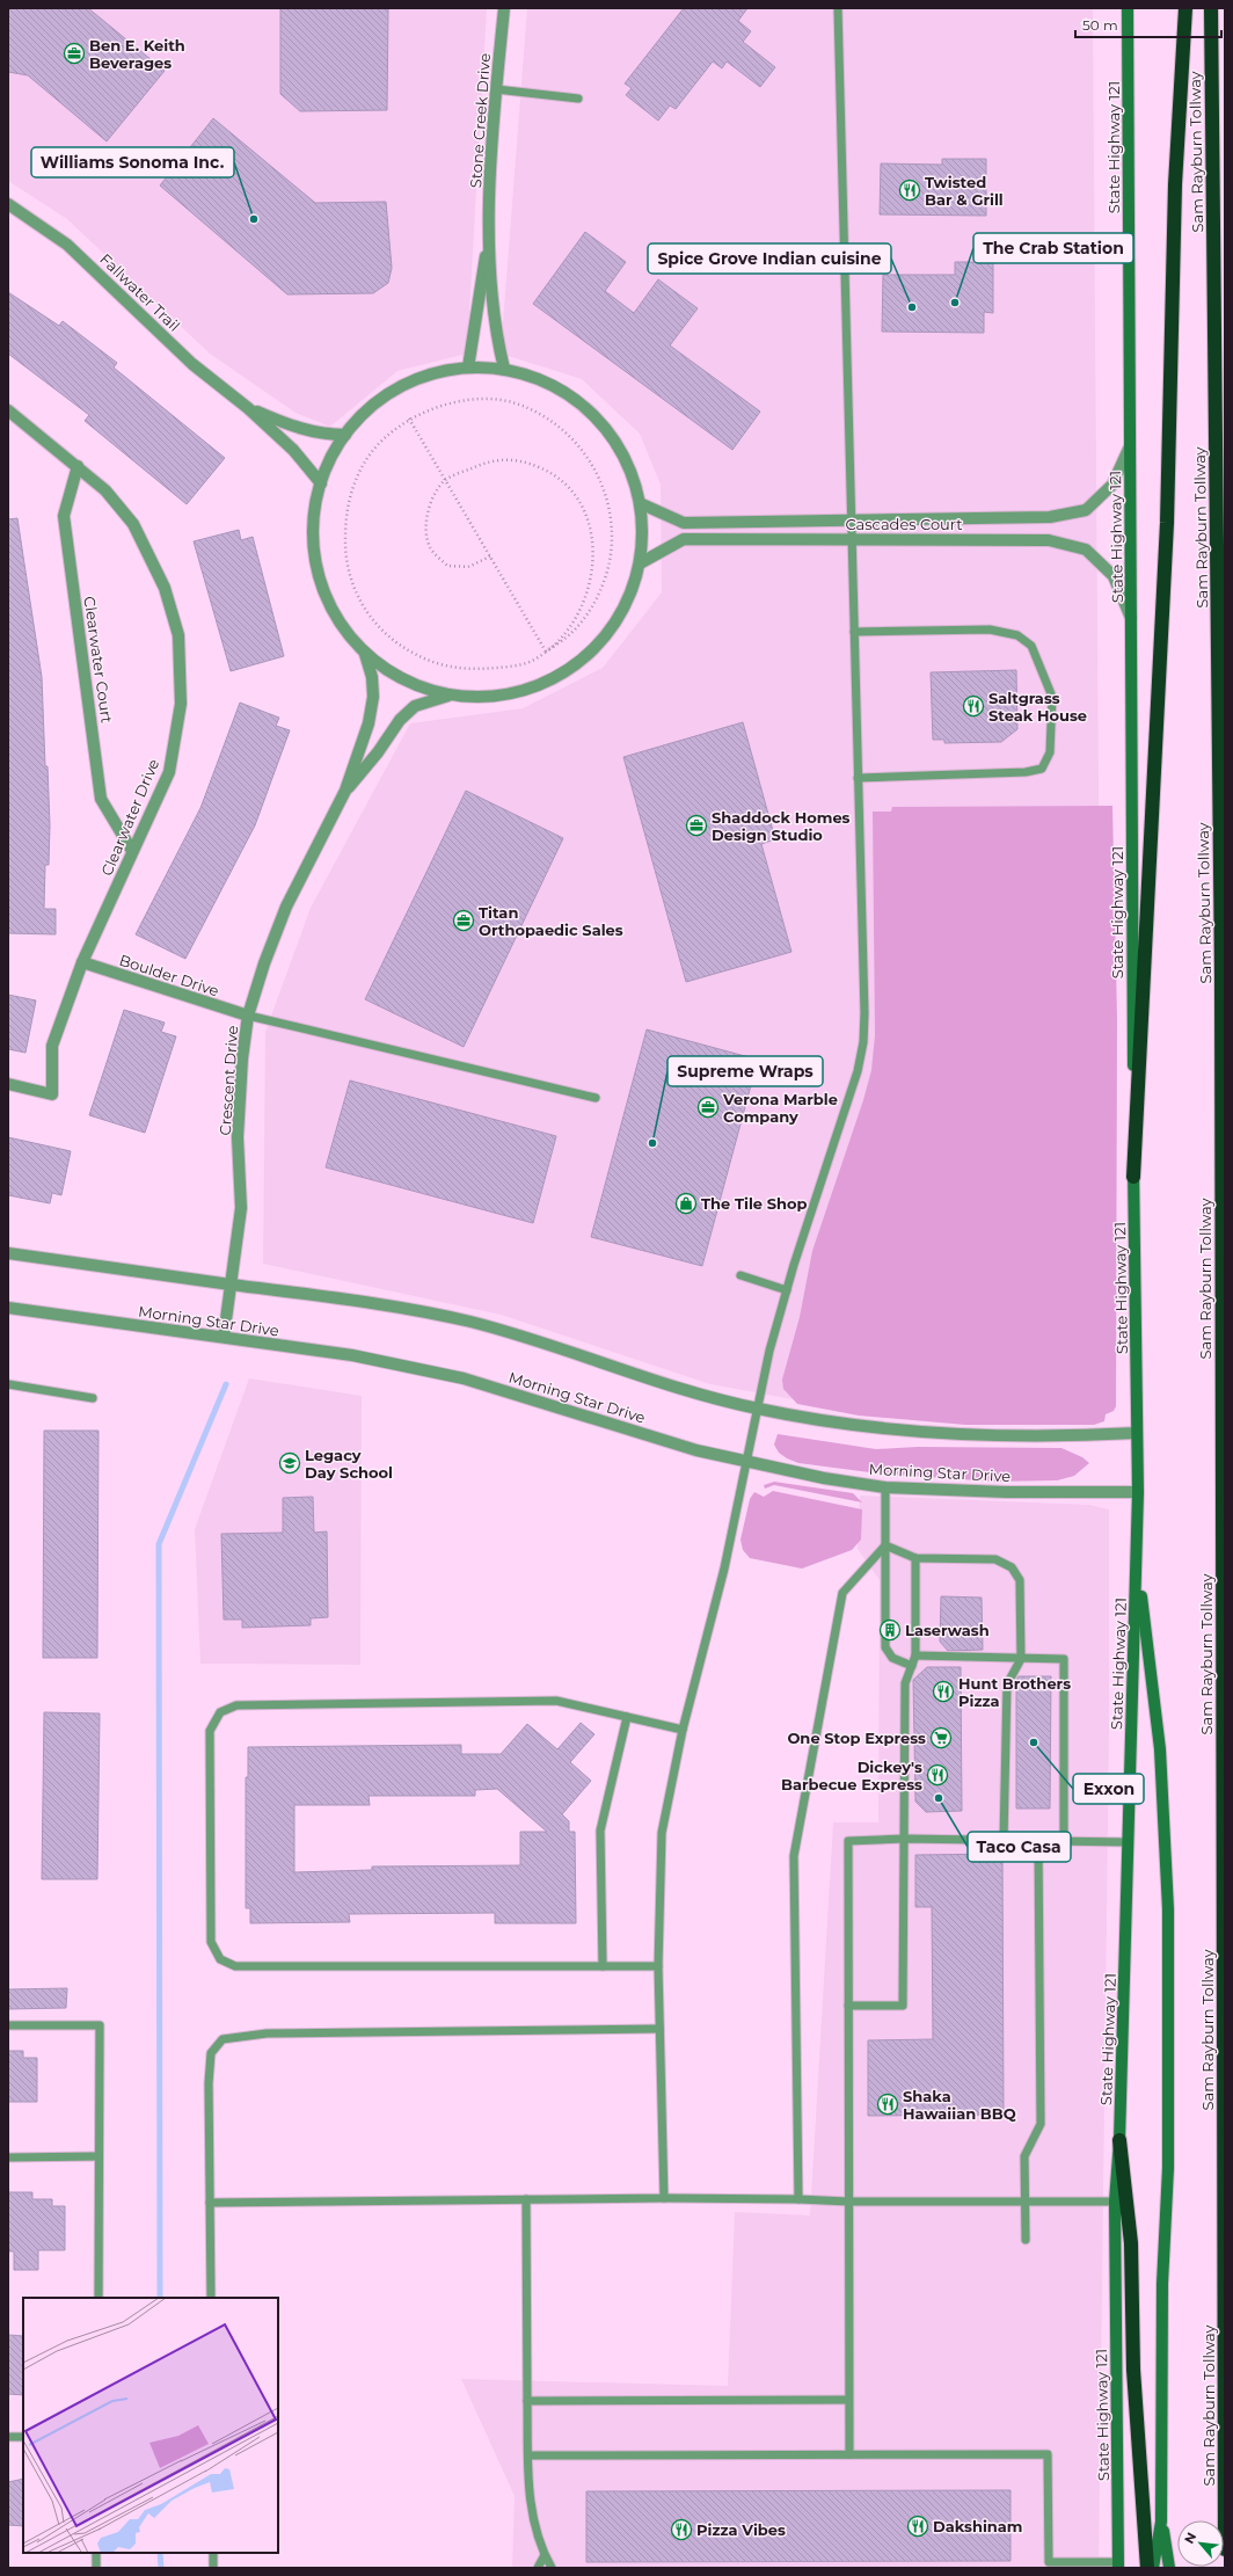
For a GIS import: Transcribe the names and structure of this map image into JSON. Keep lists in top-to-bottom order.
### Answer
{
  "streets": {
    "highway": ["Sam Rayburn Tollway"],
    "main road": ["State Highway 121"],
    "street": [
      "Stone Creek Drive",
      "Fallwater Trail",
      "Cascades Court",
      "Clearwater Court",
      "Clearwater Drive",
      "Boulder Drive",
      "Crescent Drive",
      "Morning Star Drive"
    ]
  },
  "crossings": [
    ["State Highway 121", "Cascades Court"],
    ["State Highway 121", "Morning Star Drive"],
    ["Clearwater Court", "Clearwater Drive"],
    ["Clearwater Drive", "Boulder Drive"],
    ["Boulder Drive", "Crescent Drive"],
    ["Crescent Drive", "Morning Star Drive"]
  ],
  "places": {
    "office": [
      "Ben E. Keith Beverages",
      "Shaddock Homes Design Studio",
      "Titan Orthopaedic Sales",
      "Verona Marble Company"
    ],
    "restaurant": [
      "Twisted Bar & Grill",
      "Saltgrass Steak House",
      "Hunt Brothers Pizza",
      "Dickey's Barbecue Express",
      "Shaka Hawaiian BBQ",
      "Dakshinam",
      "Pizza Vibes"
    ],
    "other": [
      "Williams Sonoma Inc.",
      "The Crab Station",
      "Spice Grove Indian cuisine",
      "Supreme Wraps",
      "Exxon",
      "Taco Casa"
    ],
    "shop": ["The Tile Shop"],
    "school or university": ["Legacy Day School"],
    "building": ["Laserwash"],
    "supermarket": ["One Stop Express"]
  },
  "scale_bar": "50 m",
  "north": "top left"
}
